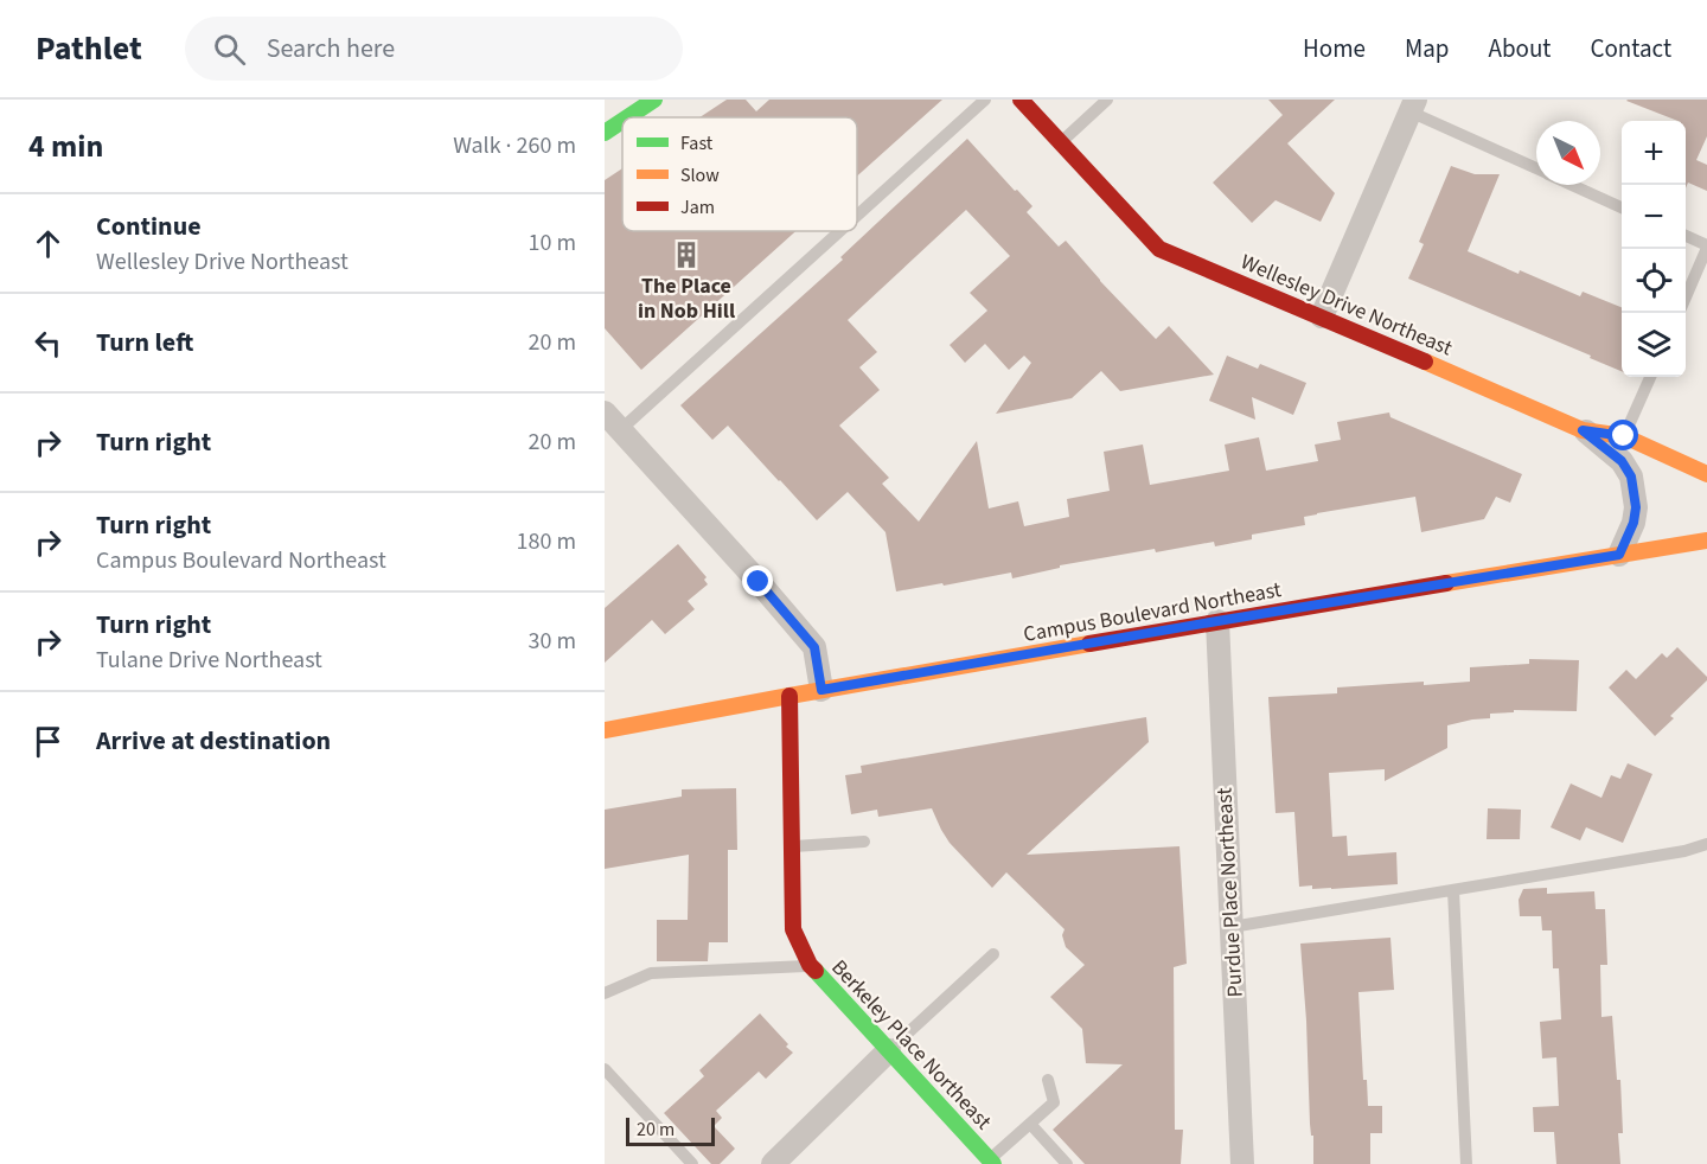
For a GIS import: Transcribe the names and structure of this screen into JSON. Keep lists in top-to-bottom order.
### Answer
{
  "streets": {
    "street": [
      "Wellesley Drive Northeast",
      "Campus Boulevard Northeast",
      "Purdue Place Northeast",
      "Berkeley Place Northeast"
    ]
  },
  "crossings": [
    ["Campus Boulevard Northeast", "Purdue Place Northeast"],
    ["Campus Boulevard Northeast", "Berkeley Place Northeast"]
  ],
  "places": {
    "building": ["The Place in Nob Hill"]
  },
  "legend": ["Fast", "Slow", "Jam"],
  "scale_bar": "20 m",
  "north": "bottom right",
  "page": {
    "header": "Pathlet",
    "search": "Search here",
    "nav": [
      "Home",
      "Map",
      "About",
      "Contact"
    ],
    "heading": ["4 min", "Walk · 260 m"],
    "map_buttons": ["+", "−"],
    "list": [
      ["Continue", "Wellesley Drive Northeast", "10 m"],
      ["Turn left", "20 m"],
      ["Turn right", "20 m"],
      ["Turn right", "Campus Boulevard Northeast", "180 m"],
      ["Turn right", "Tulane Drive Northeast", "30 m"],
      "Arrive at destination"
    ],
    "scale": "20 m"
  }
}
